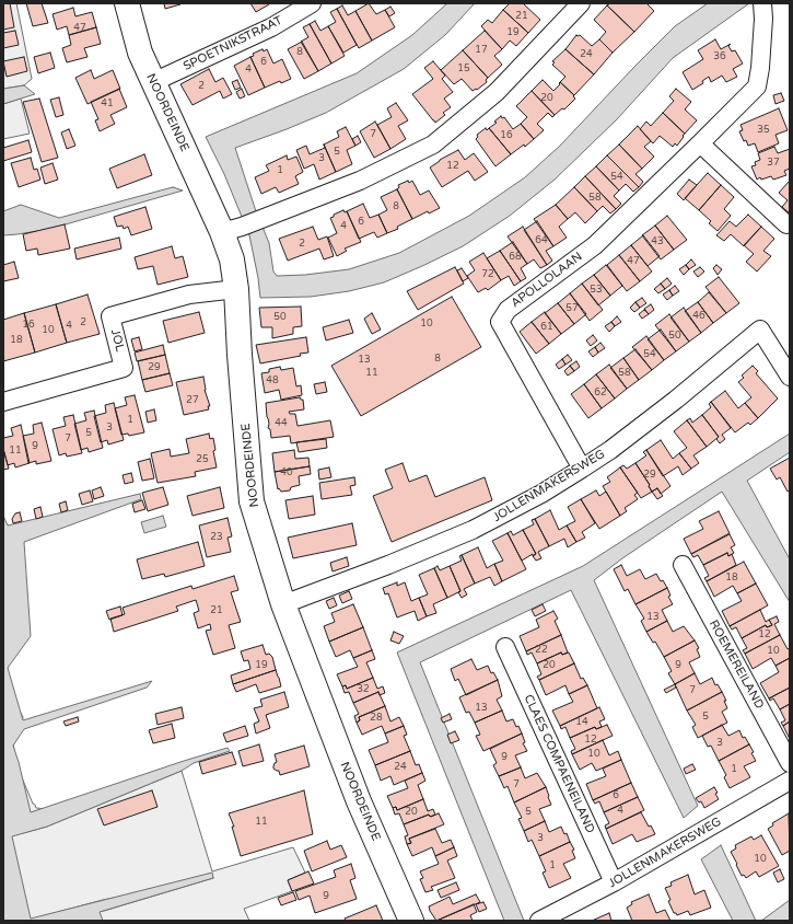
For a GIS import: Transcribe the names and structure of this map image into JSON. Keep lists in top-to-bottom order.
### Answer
{
  "streets": {
    "street": [
      "SPOETNIKSTRAAT",
      "NOORDEINDE",
      "APOLLOLAAN",
      "JOL",
      "JOLLENMAKERSWEG",
      "ROEMEREILAND",
      "CLAES COMPAENEILAND"
    ]
  },
  "crossings": [
    ["SPOETNIKSTRAAT", "NOORDEINDE"],
    ["NOORDEINDE", "JOL"],
    ["NOORDEINDE", "JOLLENMAKERSWEG"],
    ["APOLLOLAAN", "JOLLENMAKERSWEG"],
    ["JOLLENMAKERSWEG", "CLAES COMPAENEILAND"]
  ],
  "house_numbers": [
    "21",
    "47",
    "19",
    "17",
    "8",
    "24",
    "36",
    "6",
    "15",
    "4",
    "2",
    "20",
    "41",
    "35",
    "7",
    "16",
    "5",
    "3",
    "37",
    "12",
    "1",
    "54",
    "58",
    "8",
    "6",
    "4",
    "64",
    "43",
    "2",
    "68",
    "47",
    "72",
    "53",
    "57",
    "46",
    "50",
    "2",
    "10",
    "16",
    "4",
    "61",
    "10",
    "50",
    "18",
    "54",
    "8",
    "13",
    "29",
    "11",
    "58",
    "48",
    "62",
    "27",
    "1",
    "44",
    "3",
    "5",
    "7",
    "9",
    "11",
    "25",
    "40",
    "29",
    "23",
    "18",
    "21",
    "13",
    "12",
    "22",
    "10",
    "19",
    "20",
    "9",
    "32",
    "7",
    "13",
    "5",
    "28",
    "14",
    "12",
    "3",
    "10",
    "9",
    "24",
    "1",
    "7",
    "6",
    "4",
    "20",
    "5",
    "11",
    "3",
    "10",
    "1",
    "9"
  ]
}
